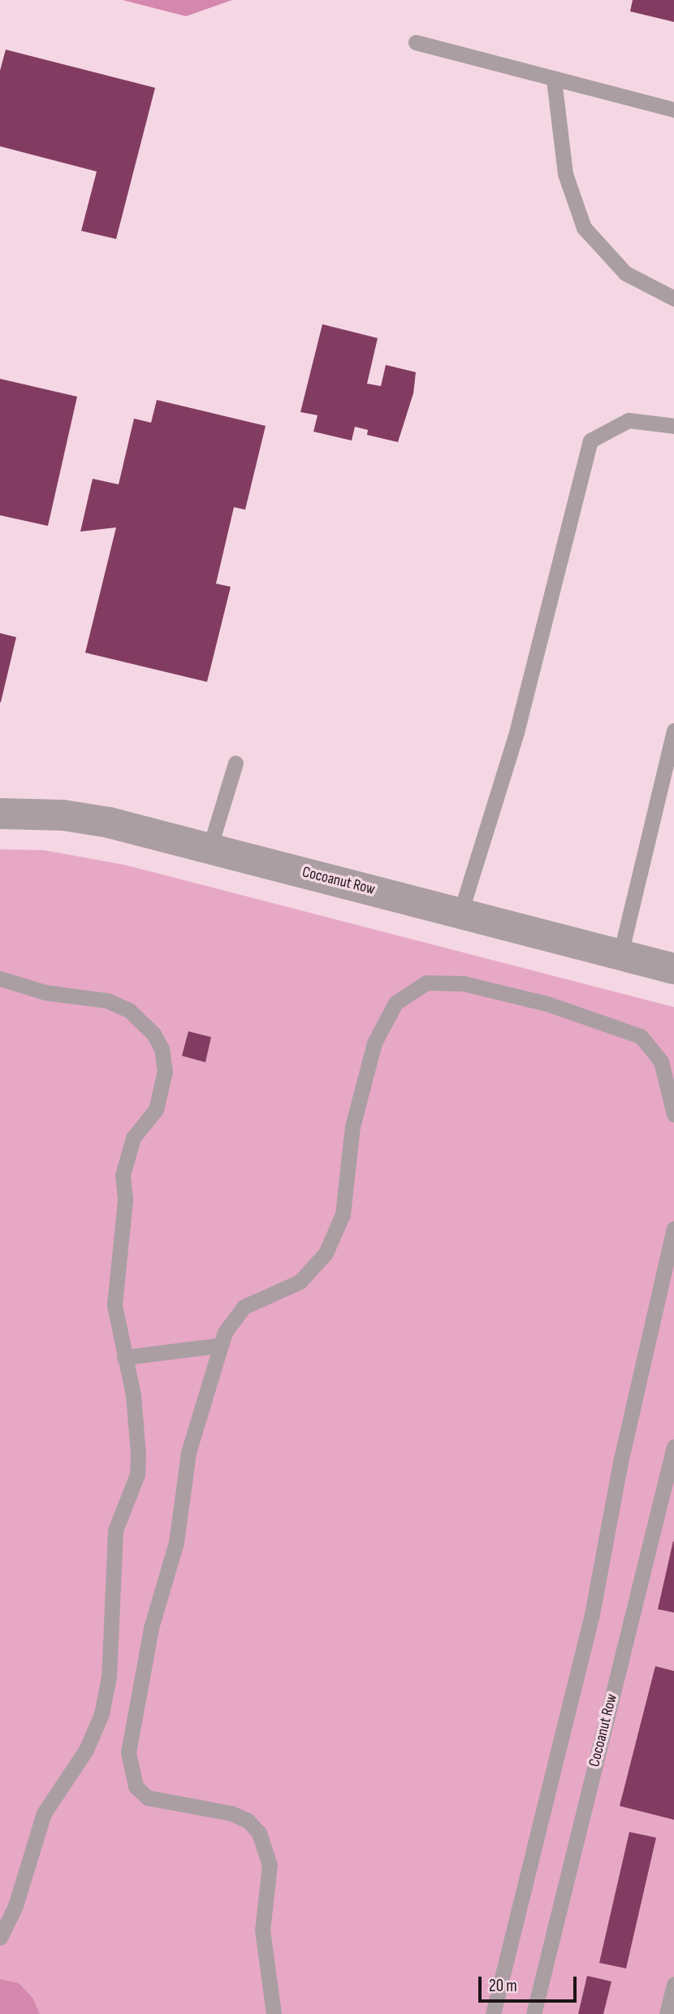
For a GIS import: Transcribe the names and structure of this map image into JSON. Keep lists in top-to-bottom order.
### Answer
{
  "streets": {
    "street": ["Cocoanut Row"]
  },
  "scale_bar": "20 m"
}
